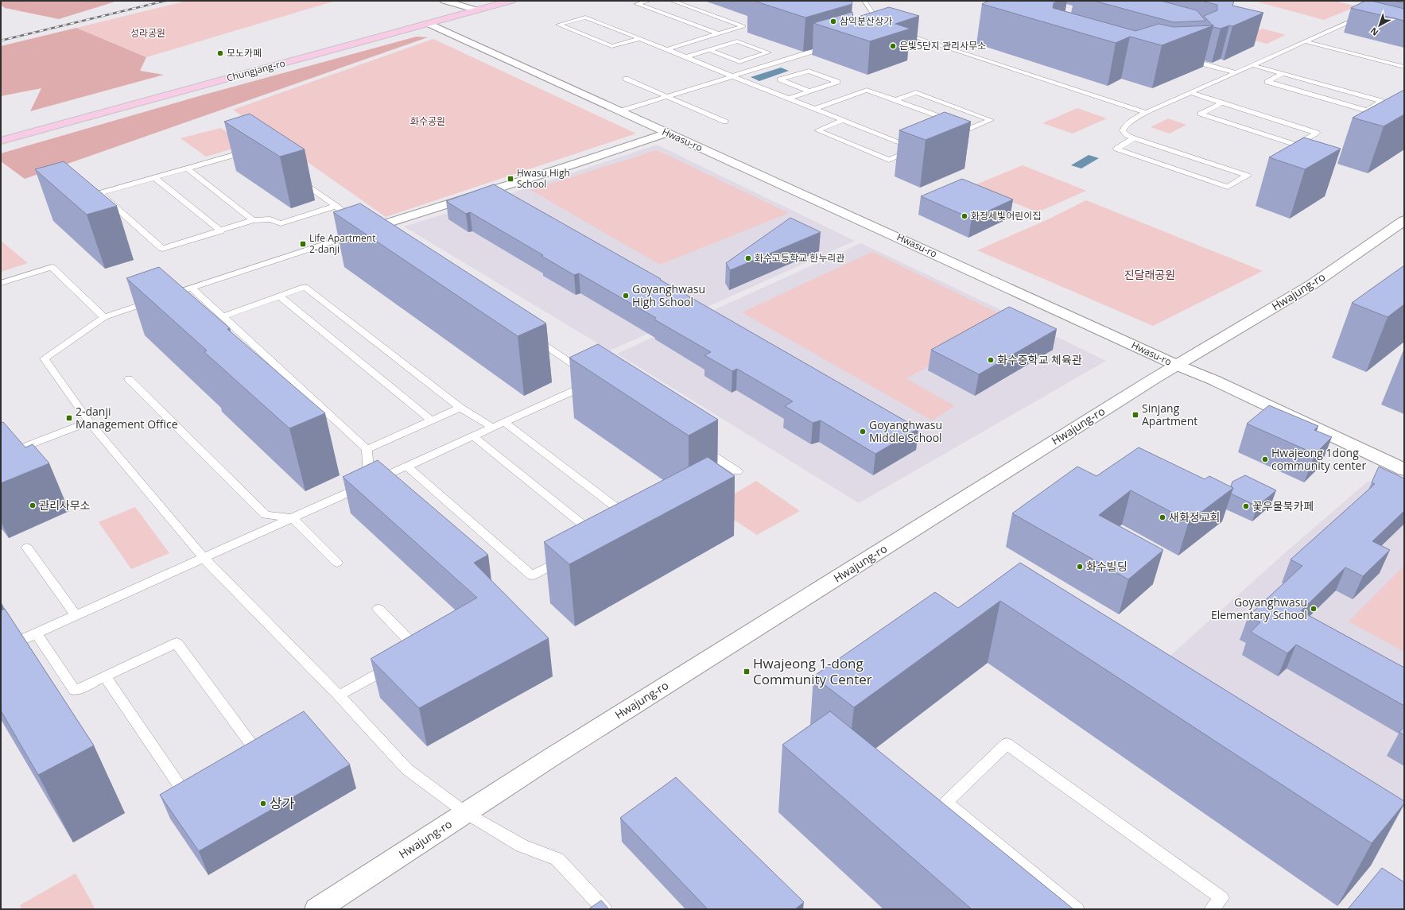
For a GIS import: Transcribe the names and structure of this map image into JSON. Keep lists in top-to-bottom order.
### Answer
{
  "streets": {
    "main road": ["Chungjang-ro"],
    "street": ["Hwasu-ro", "Hwajung-ro"]
  },
  "crossings": [
    ["Chungjang-ro", "Hwasu-ro"],
    ["Hwasu-ro", "Hwajung-ro"]
  ],
  "parks": ["성라공원", "화수공원", "진달래공원"],
  "places": {
    "other": [
      "삼익분산상가",
      "은빛5단지 관리사무소",
      "모노카페",
      "화정세빛어린이집",
      "화수고등학교 한누리관",
      "Goyanghwasu High School",
      "화수중학교 체육관",
      "Goyanghwasu Middle School",
      "Hwajeong 1dong community center",
      "관리사무소",
      "꽃우물북카페",
      "새화정교회",
      "화수빌딩",
      "Goyanghwasu Elementary School",
      "상가"
    ],
    "transit": [
      "Hwasu High School",
      "Life Apartment 2-danji",
      "Sinjang Apartment",
      "2-danji Management Office",
      "Hwajeong 1-dong Community Center"
    ]
  },
  "north": "bottom left"
}
